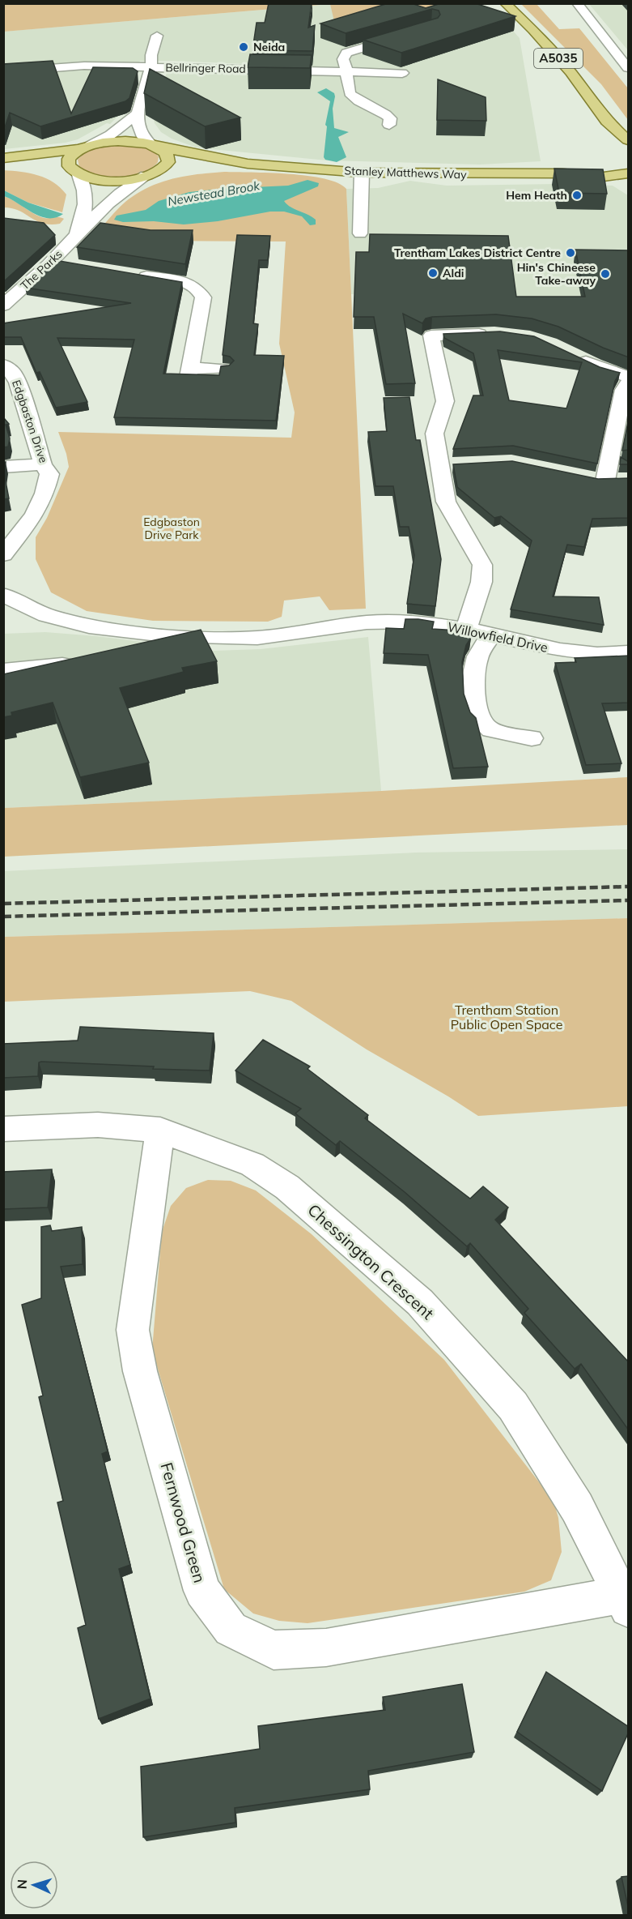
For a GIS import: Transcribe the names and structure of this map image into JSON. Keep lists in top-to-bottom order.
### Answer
{
  "streets": {
    "main road": ["A5035", "Stanley Matthews Way"],
    "street": [
      "Bellringer Road",
      "The Parks",
      "Edgbaston Drive",
      "Willowfield Drive",
      "Chessington Crescent",
      "Fernwood Green"
    ]
  },
  "crossings": [
    ["Bellringer Road", "Stanley Matthews Way"],
    ["Chessington Crescent", "Fernwood Green"]
  ],
  "water": ["Newstead Brook"],
  "parks": ["Edgbaston Drive Park", "Trentham Station Public Open Space"],
  "places": [
    "Neida",
    "Hem Heath",
    "Trentham Lakes District Centre",
    "Aldi",
    "Hin's Chineese Take-away"
  ],
  "north": "left"
}
